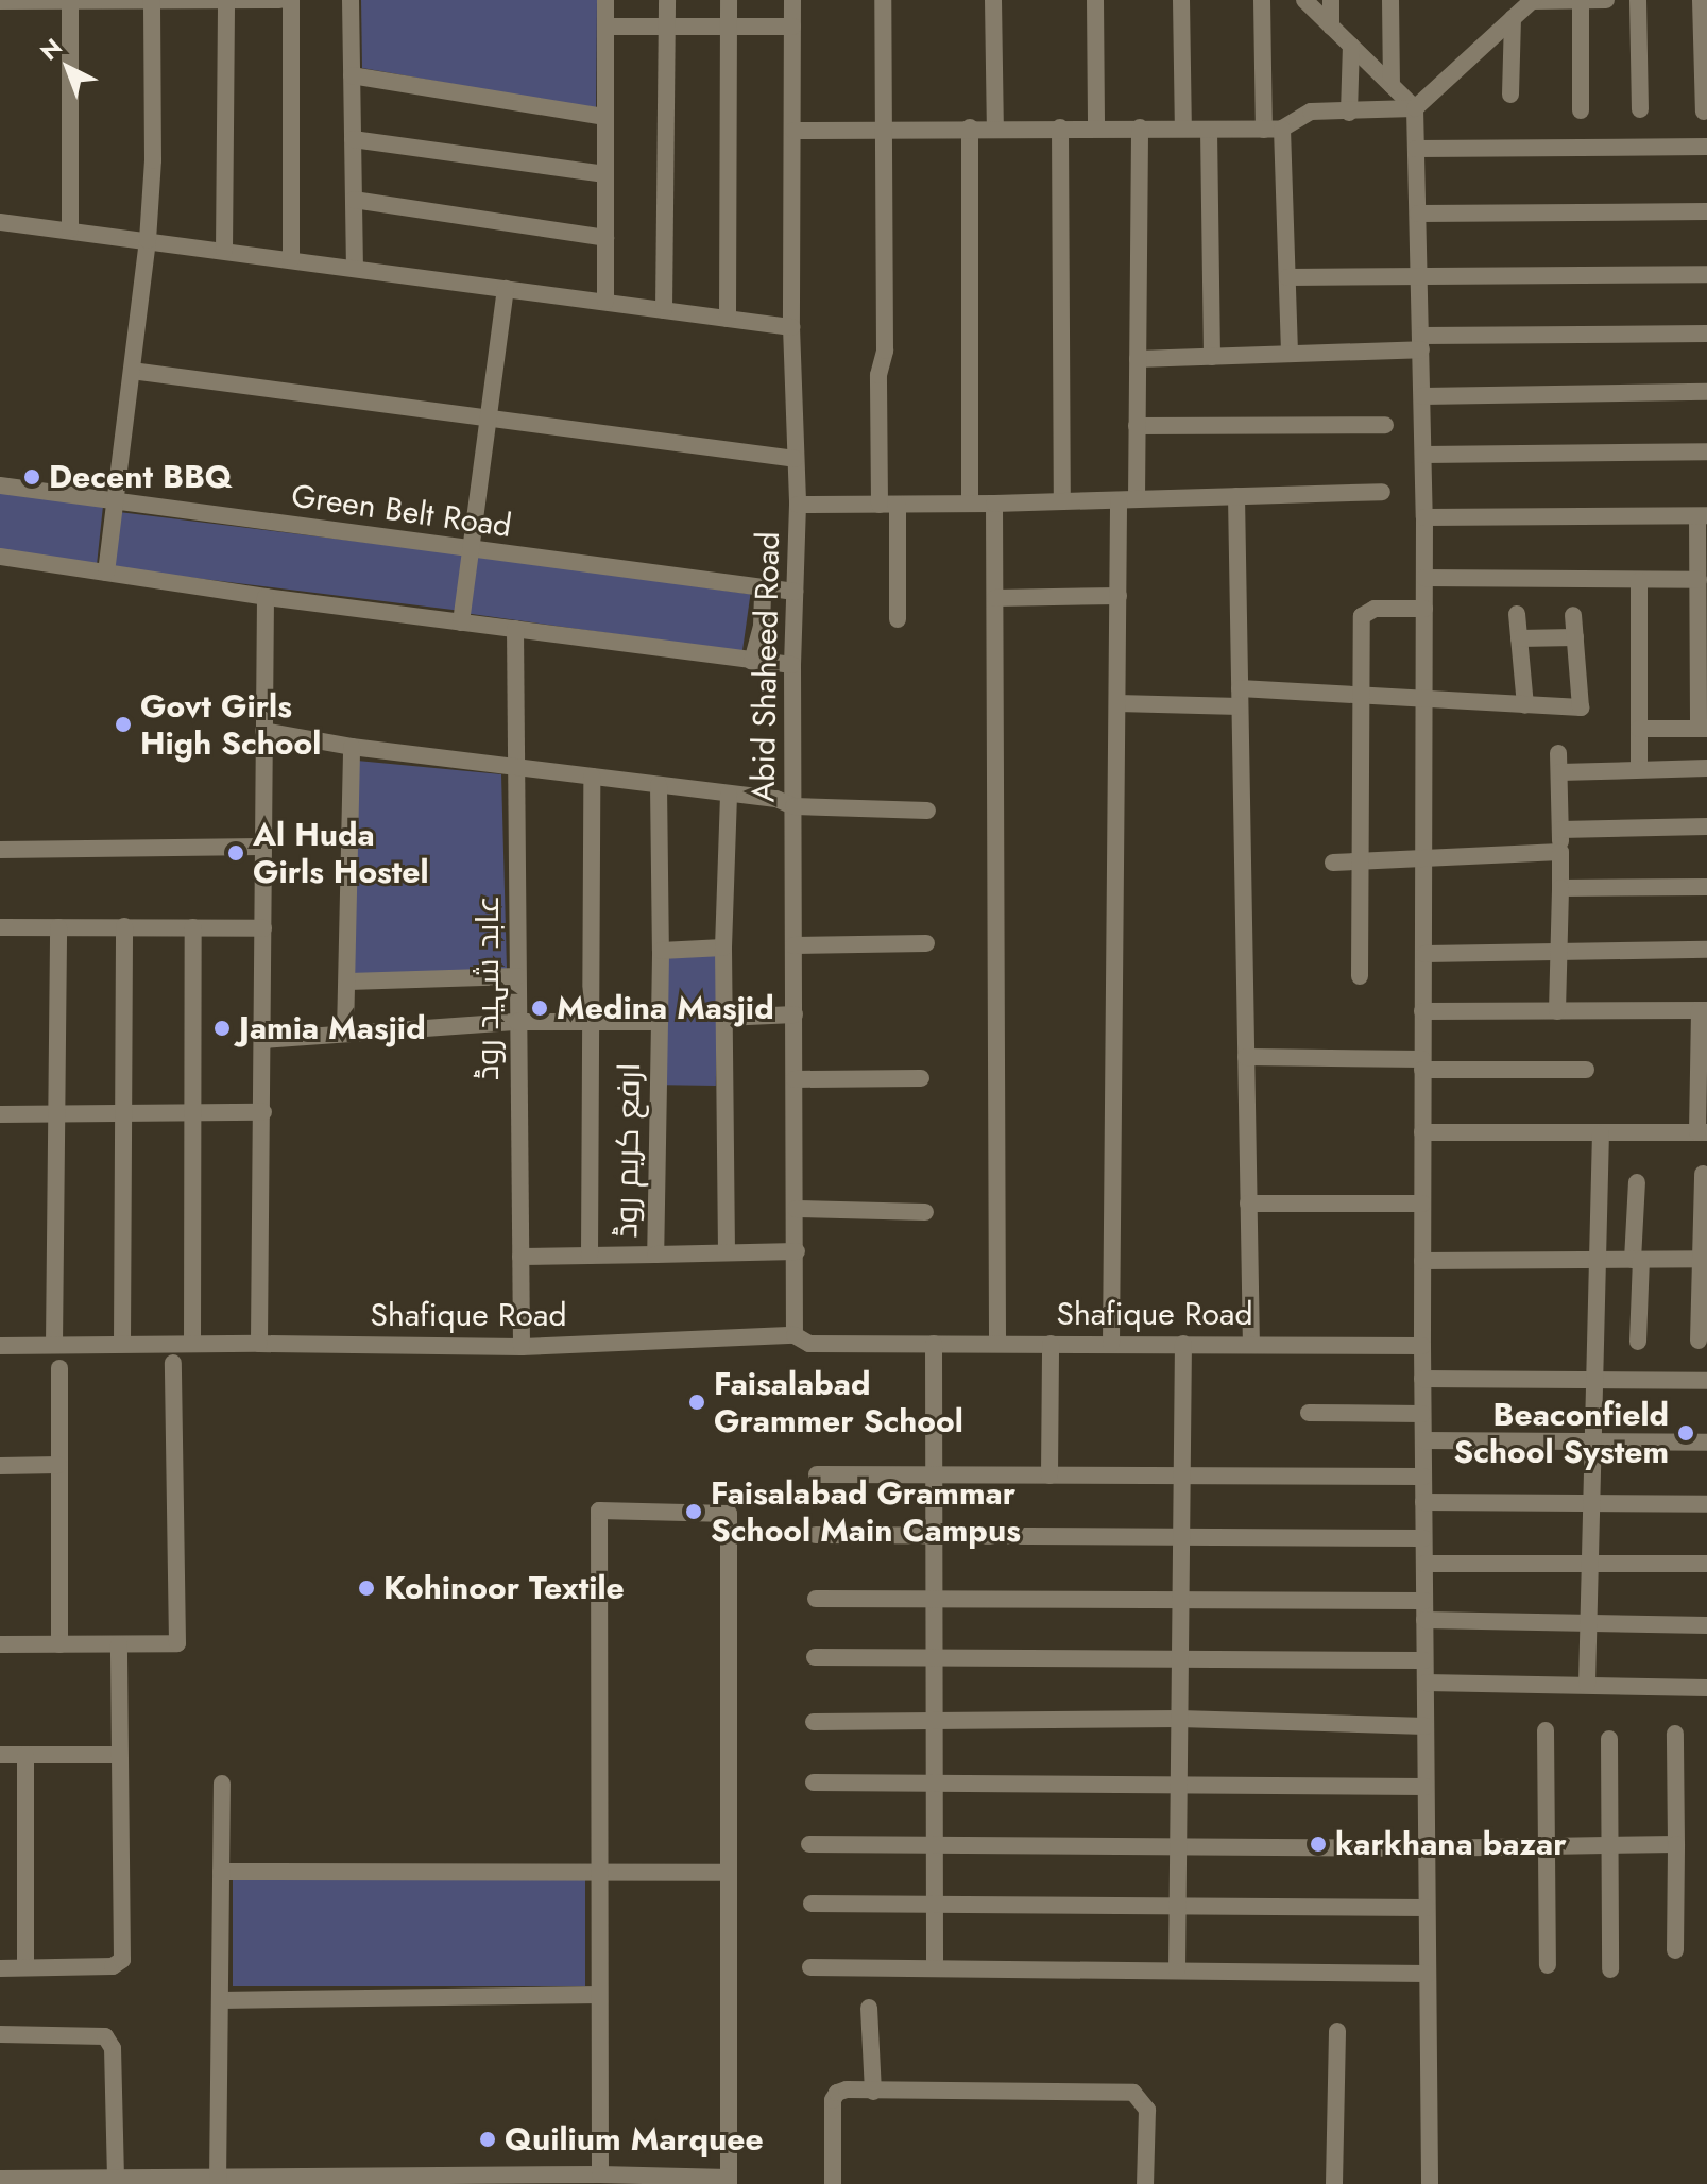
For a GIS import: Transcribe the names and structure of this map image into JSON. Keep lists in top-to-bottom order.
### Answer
{
  "streets": {
    "street": [
      "Green Belt Road",
      "Abid Shaheed Road",
      "عابد شہید روڈ",
      "ارفع کریم روڈ",
      "Shafique Road"
    ]
  },
  "crossings": [
    ["Green Belt Road", "Abid Shaheed Road"],
    ["Abid Shaheed Road", "Shafique Road"],
    ["عابد شہید روڈ", "ارفع کریم روڈ"],
    ["عابد شہید روڈ", "Shafique Road"]
  ],
  "places": [
    "Decent BBQ",
    "Govt Girls High School",
    "Al Huda Girls Hostel",
    "Medina Masjid",
    "Jamia Masjid",
    "Faisalabad Grammer School",
    "Beaconfield School System",
    "Faisalabad Grammar School Main Campus",
    "Kohinoor Textile",
    "karkhana bazar",
    "Quilium Marquee"
  ],
  "north": "top left"
}
